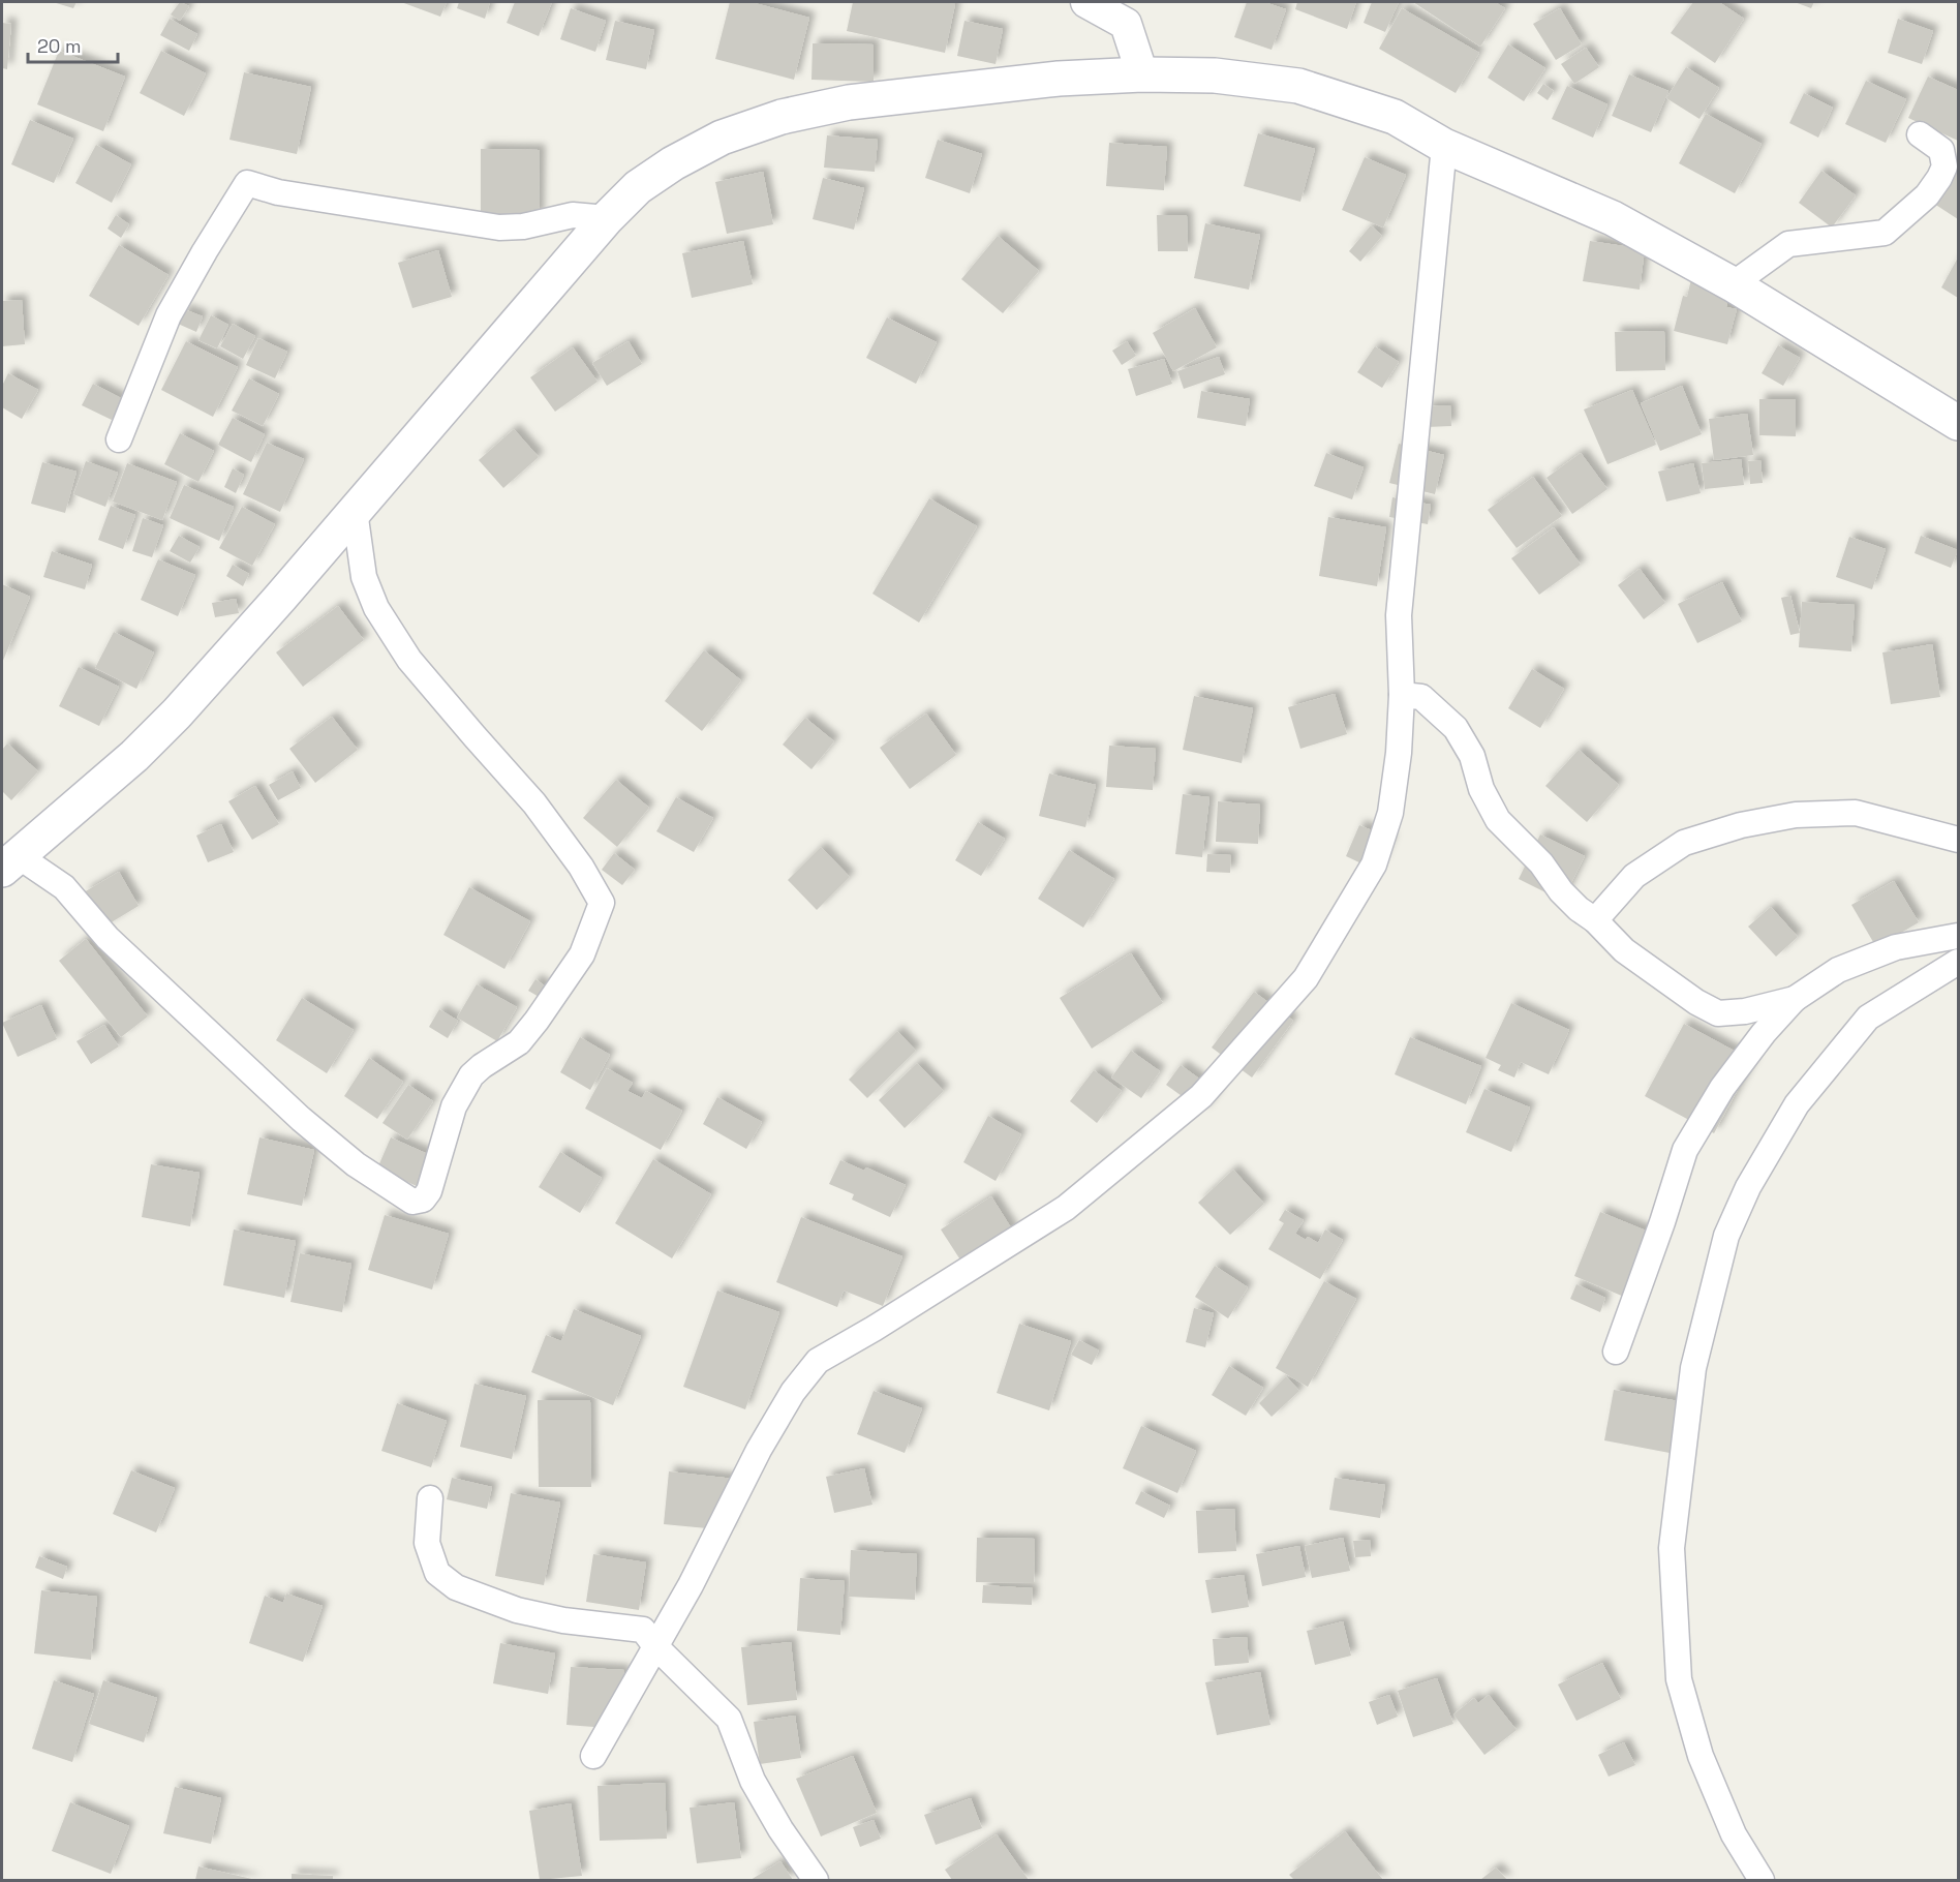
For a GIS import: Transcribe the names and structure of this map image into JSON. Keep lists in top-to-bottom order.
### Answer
{
  "scale_bar": "20 m"
}
